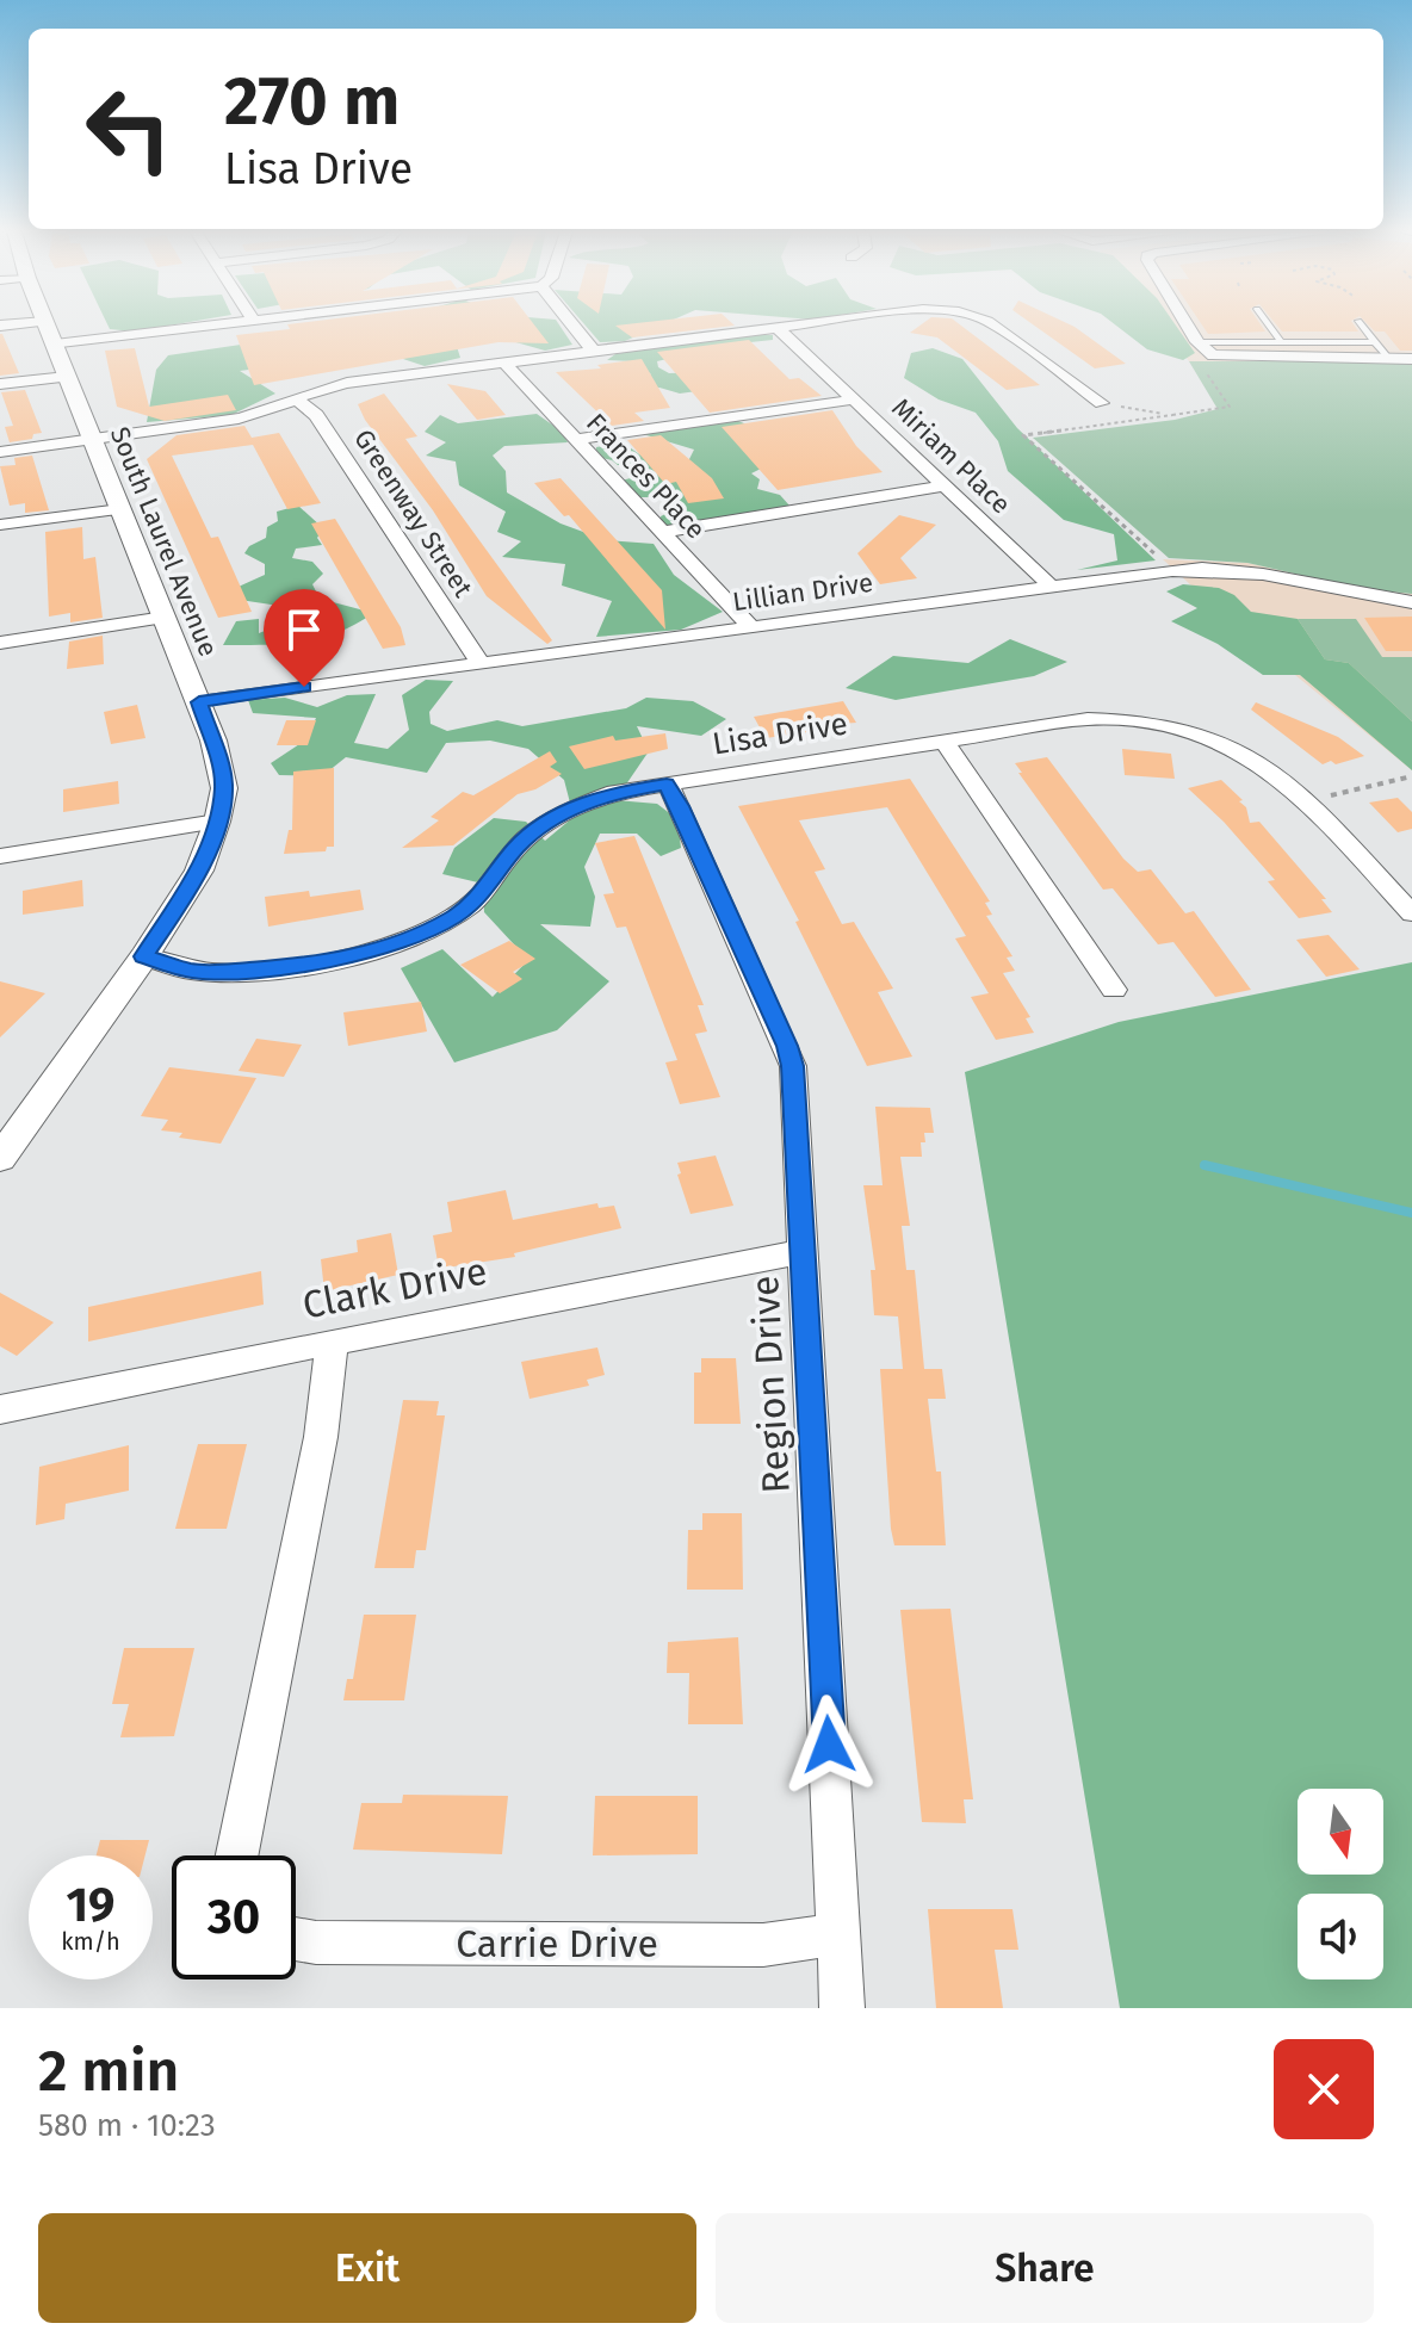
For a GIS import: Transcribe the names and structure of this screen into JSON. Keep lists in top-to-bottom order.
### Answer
{
  "streets": {
    "street": [
      "Miriam Place",
      "Frances Place",
      "Greenway Street",
      "South Laurel Avenue",
      "Lillian Drive",
      "Lisa Drive",
      "Clark Drive",
      "Region Drive",
      "Carrie Drive"
    ]
  },
  "crossings": [
    ["Miriam Place", "Lillian Drive"],
    ["Frances Place", "Lillian Drive"],
    ["Greenway Street", "Lillian Drive"],
    ["South Laurel Avenue", "Lillian Drive"],
    ["South Laurel Avenue", "Lisa Drive"],
    ["Lisa Drive", "Region Drive"],
    ["Clark Drive", "Region Drive"],
    ["Region Drive", "Carrie Drive"]
  ],
  "north": "bottom",
  "page": {
    "turn": ["270 m", "Lisa Drive"],
    "speed": "19 km/h",
    "limit": "30",
    "heading": ["2 min", "580 m · 10:23"],
    "buttons": ["Exit", "Share"]
  }
}
